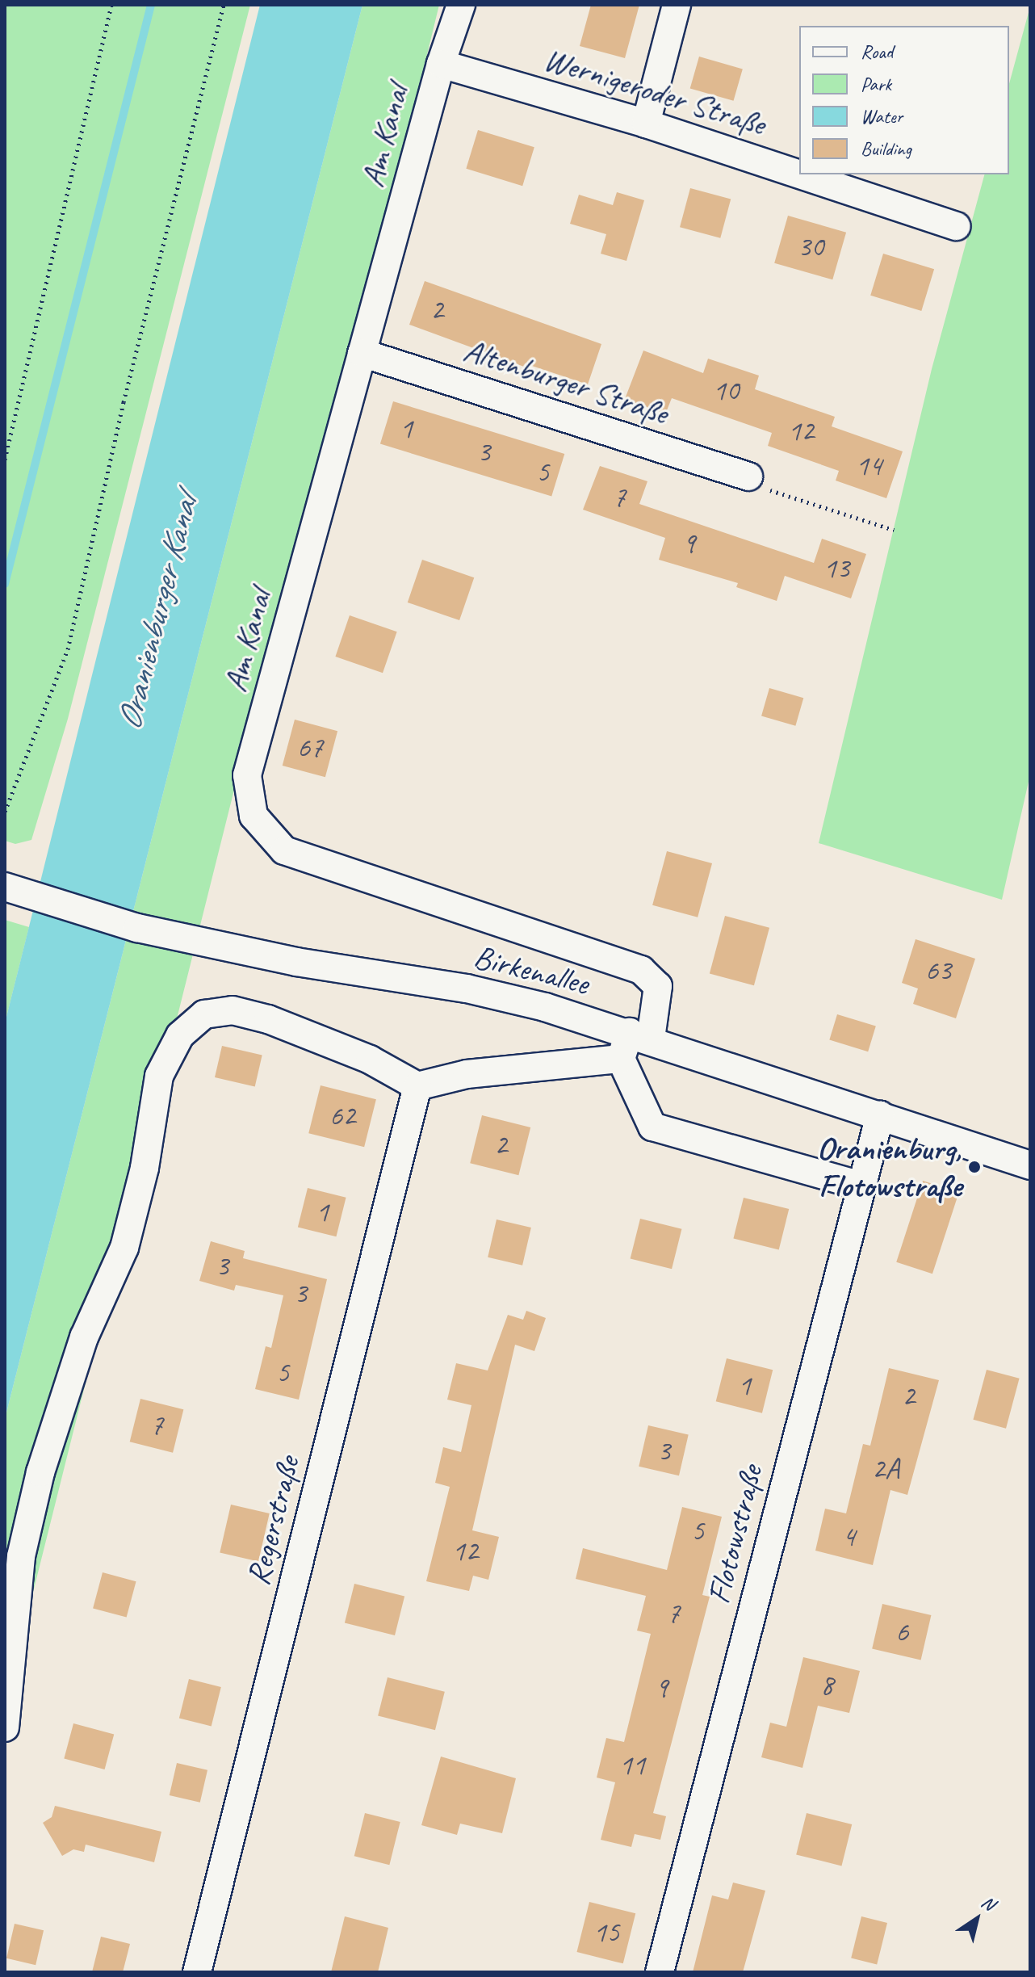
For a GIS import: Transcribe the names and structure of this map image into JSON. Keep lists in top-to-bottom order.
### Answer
{
  "streets": {
    "street": [
      "Wernigeroder Straße",
      "Am Kanal",
      "Altenburger Straße",
      "Birkenallee",
      "Regerstraße",
      "Flotowstraße"
    ]
  },
  "crossings": [
    ["Wernigeroder Straße", "Am Kanal"],
    ["Am Kanal", "Altenburger Straße"],
    ["Am Kanal", "Birkenallee"],
    ["Birkenallee", "Flotowstraße"]
  ],
  "water": ["Oranienburger Kanal"],
  "places": ["Oranienburg, Flotowstraße"],
  "house_numbers": [
    "30",
    "2",
    "10",
    "1",
    "12",
    "3",
    "14",
    "5",
    "7",
    "9",
    "13",
    "67",
    "63",
    "62",
    "2",
    "1",
    "3",
    "3",
    "5",
    "1",
    "2",
    "7",
    "3",
    "2A",
    "5",
    "4",
    "12",
    "7",
    "6",
    "8",
    "9",
    "11",
    "15"
  ],
  "legend": [
    "Road",
    "Park",
    "Water",
    "Building"
  ],
  "north": "top right"
}
